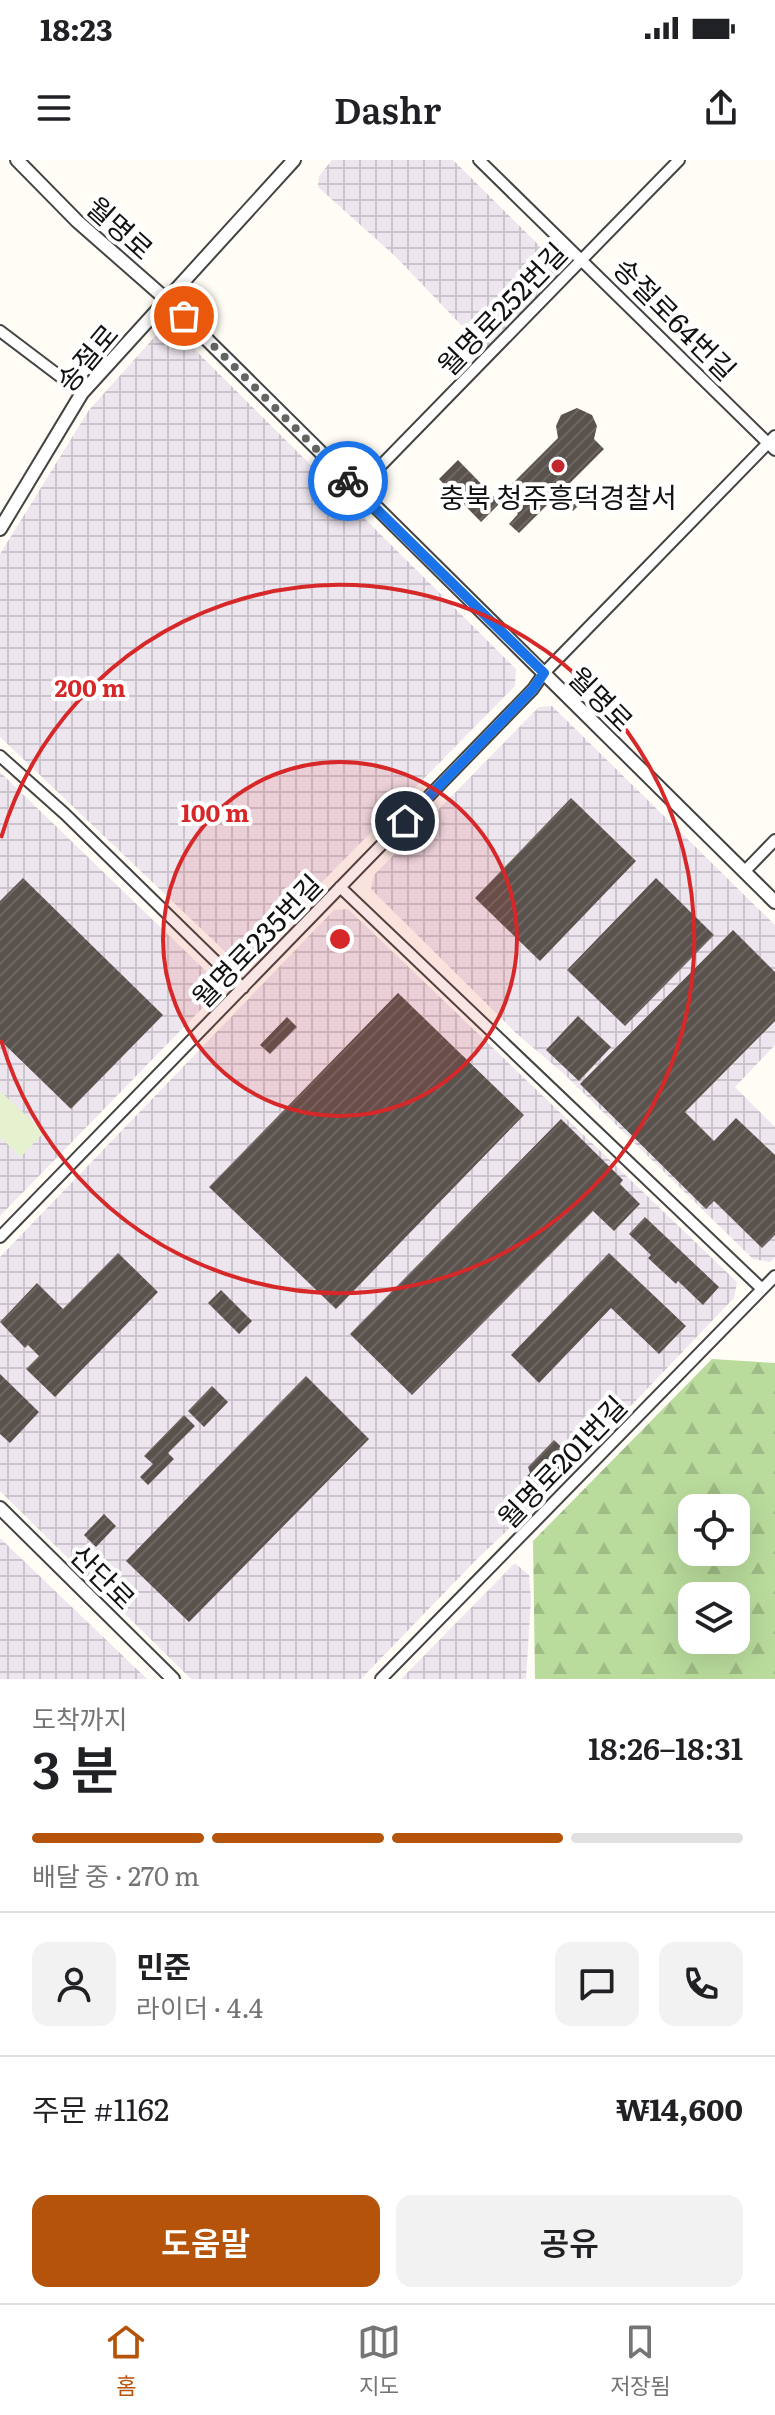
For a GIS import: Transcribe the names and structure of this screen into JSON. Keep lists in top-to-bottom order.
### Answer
{
  "streets": {
    "street": [
      "월명로",
      "월명로252번길",
      "송절로64번길",
      "송절로",
      "월명로235번길",
      "월명로201번길",
      "산단로"
    ]
  },
  "crossings": [
    ["월명로", "월명로252번길"],
    ["월명로", "송절로"],
    ["월명로", "월명로235번길"],
    ["월명로252번길", "송절로64번길"],
    ["송절로64번길", "월명로235번길"]
  ],
  "places": ["충북 청주흥덕경찰서"],
  "page": {
    "status": "18:23",
    "header": "Dashr",
    "heading": ["3 분", "도착까지", "18:26–18:31"],
    "panel": [
      "민준",
      "라이더 · 4.4",
      "주문 #1162",
      "₩14,600"
    ],
    "bar": "배달 중 · 270 m",
    "buttons": ["도움말", "공유"],
    "tabs": ["홈", "지도", "저장됨"]
  },
  "rings": ["200 m", "100 m"]
}
